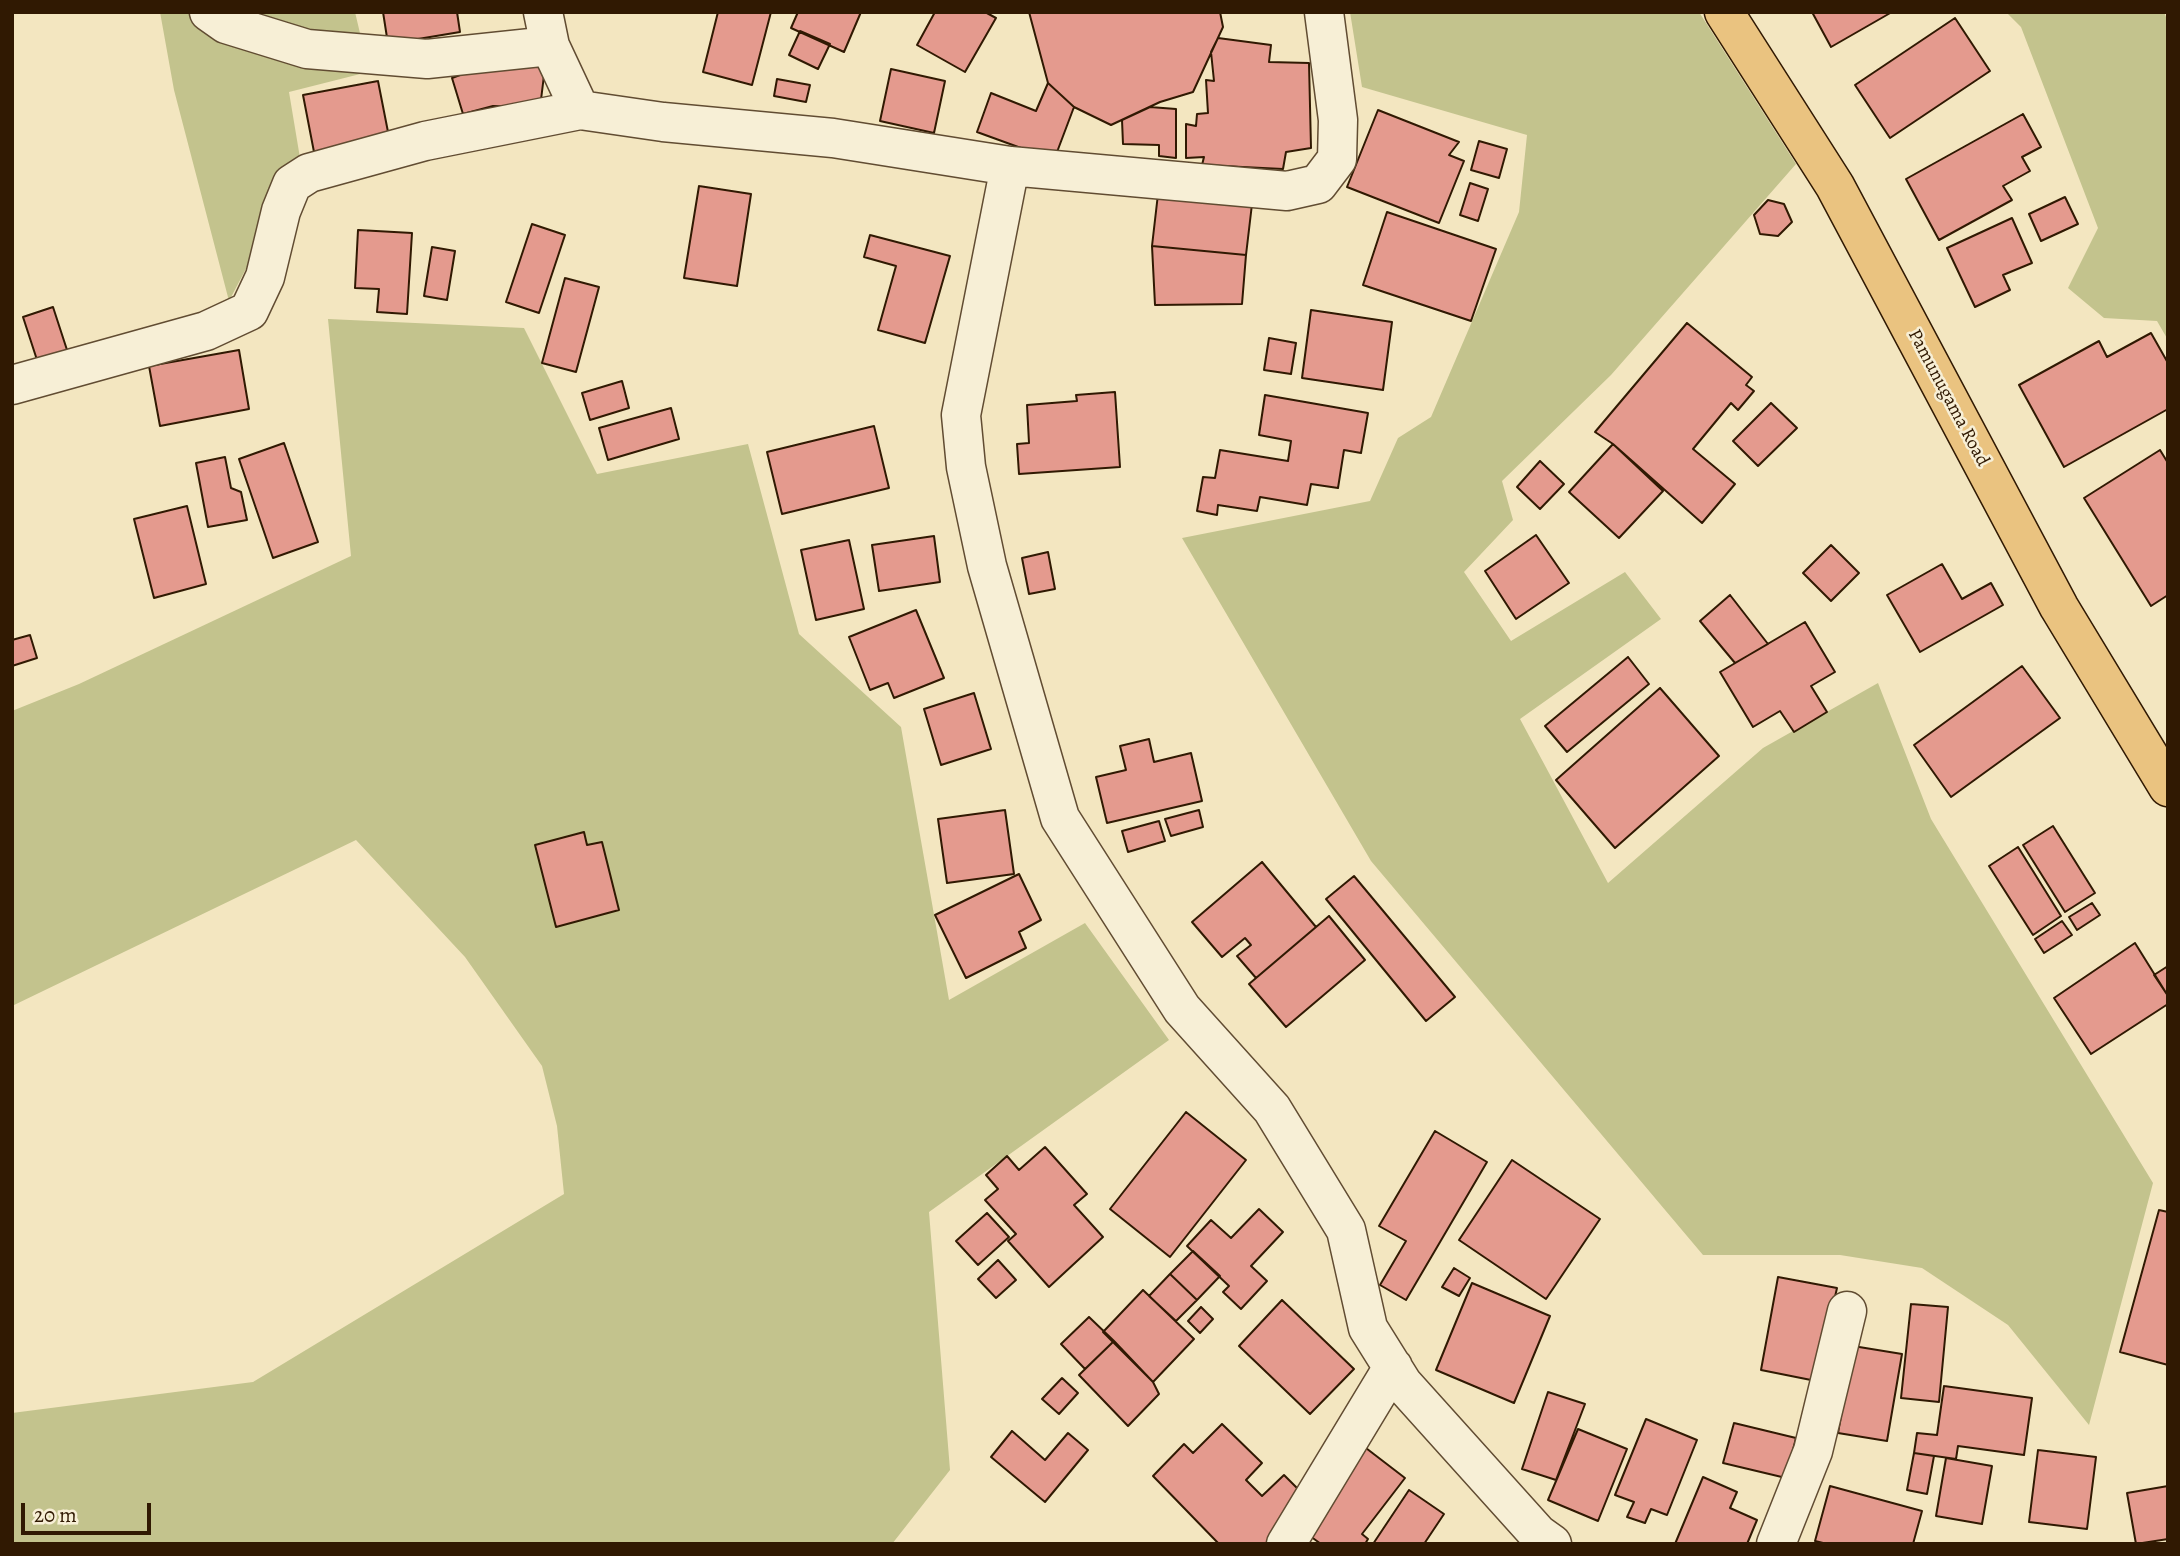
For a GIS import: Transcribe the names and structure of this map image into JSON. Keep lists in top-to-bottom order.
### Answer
{
  "streets": {
    "main road": ["Pamunugama Road"]
  },
  "scale_bar": "20 m"
}
